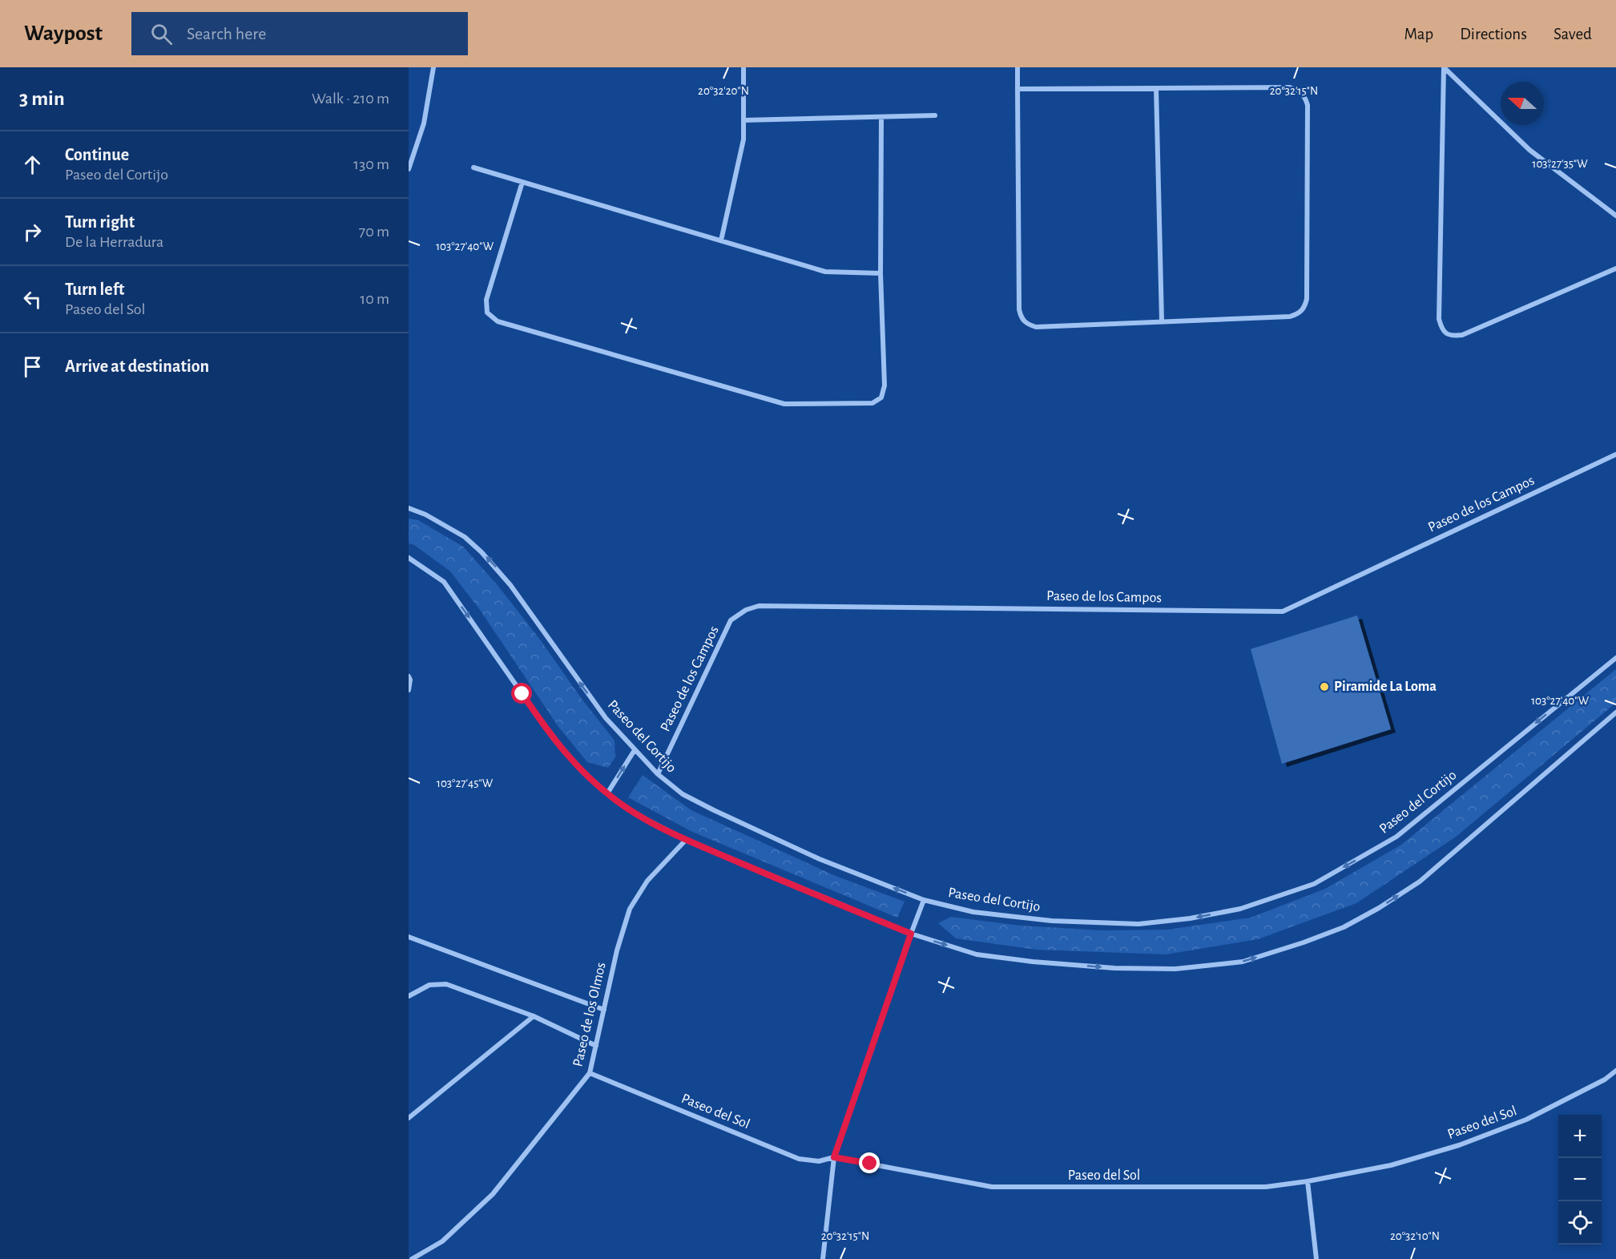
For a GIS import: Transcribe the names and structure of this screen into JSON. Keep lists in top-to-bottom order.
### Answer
{
  "streets": {
    "street": [
      "Paseo de los Campos",
      "Paseo del Cortijo",
      "Paseo de los Olmos",
      "Paseo del Sol"
    ]
  },
  "crossings": [
    ["Paseo de los Campos", "Paseo del Cortijo"],
    ["Paseo de los Olmos", "Paseo del Sol"]
  ],
  "one_way": ["Paseo del Cortijo"],
  "places": ["Piramide La Loma"],
  "north": "left",
  "page": {
    "header": "Waypost",
    "search": "Search here",
    "nav": ["Map", "Directions", "Saved"],
    "heading": ["3 min", "Walk · 210 m"],
    "list": [
      ["Continue", "Paseo del Cortijo", "130 m"],
      ["Turn right", "De la Herradura", "70 m"],
      ["Turn left", "Paseo del Sol", "10 m"],
      "Arrive at destination"
    ],
    "map_buttons": ["+", "−"]
  },
  "coordinates": [
    "20°32'15\"N",
    "20°32'20\"N",
    "103°27'35\"W",
    "103°27'40\"W",
    "103°27'45\"W",
    "20°32'10\"N"
  ]
}
